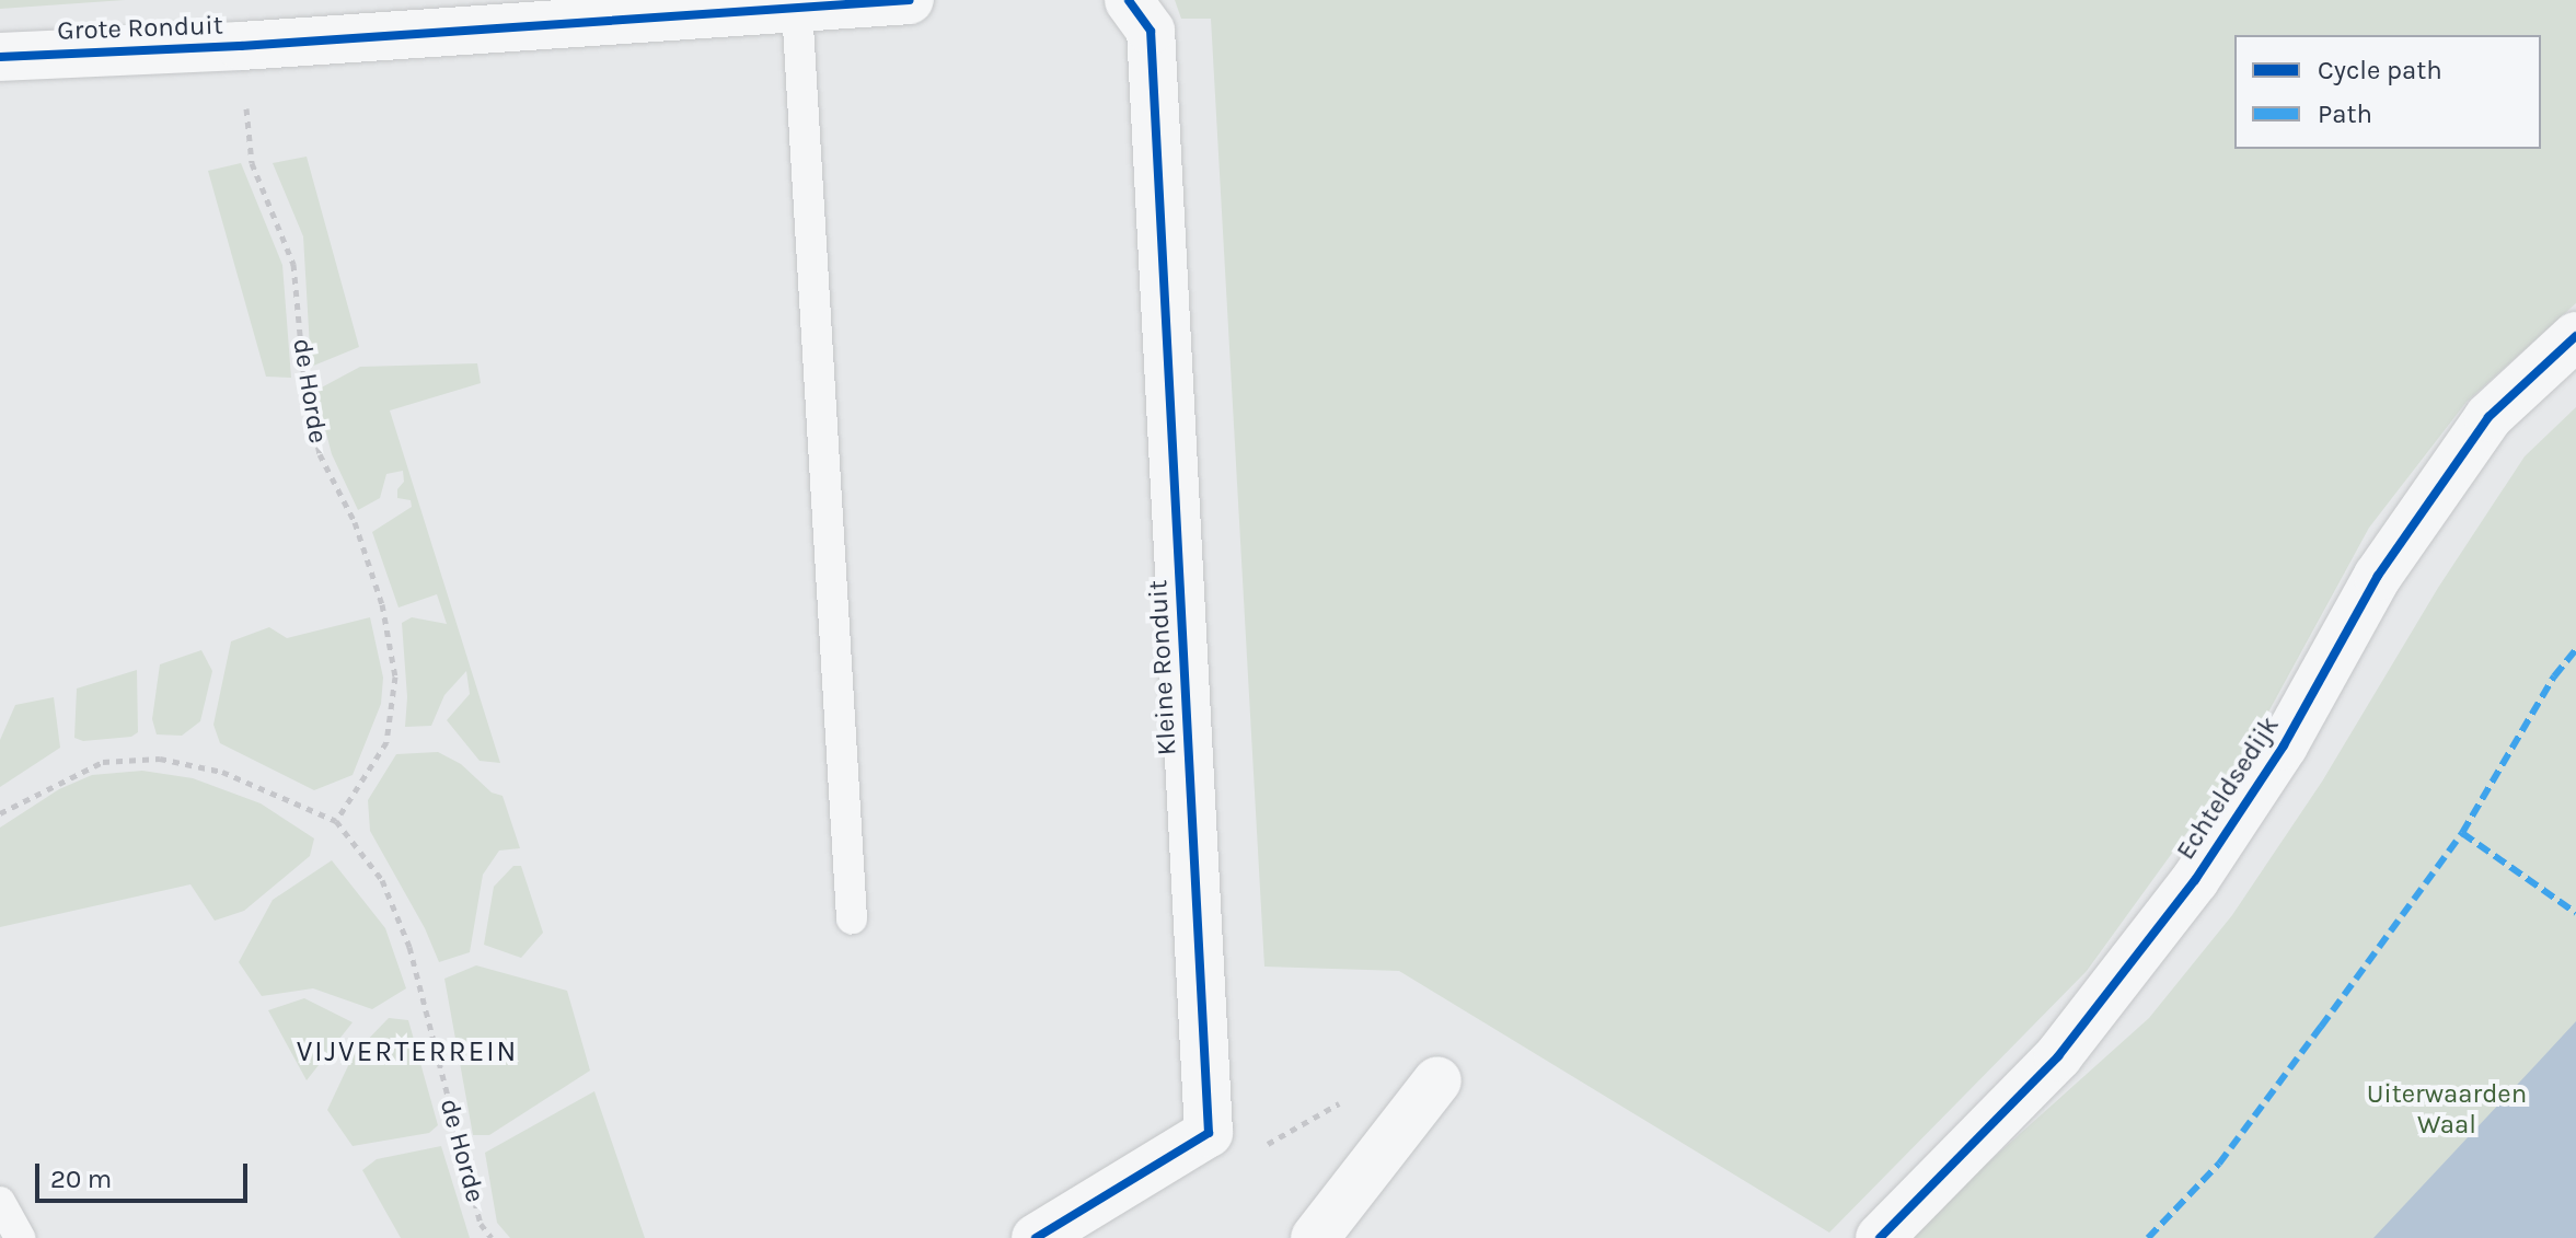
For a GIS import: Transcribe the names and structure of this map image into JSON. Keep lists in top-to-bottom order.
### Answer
{
  "streets": {
    "street": ["Grote Ronduit", "Kleine Ronduit", "Echteldsedijk"],
    "path": ["de Horde"]
  },
  "crossings": [
    ["Grote Ronduit", "de Horde"]
  ],
  "districts": ["VIJVERTERREIN"],
  "parks": ["Uiterwaarden Waal"],
  "legend": ["Cycle path", "Path"],
  "scale_bar": "20 m"
}
